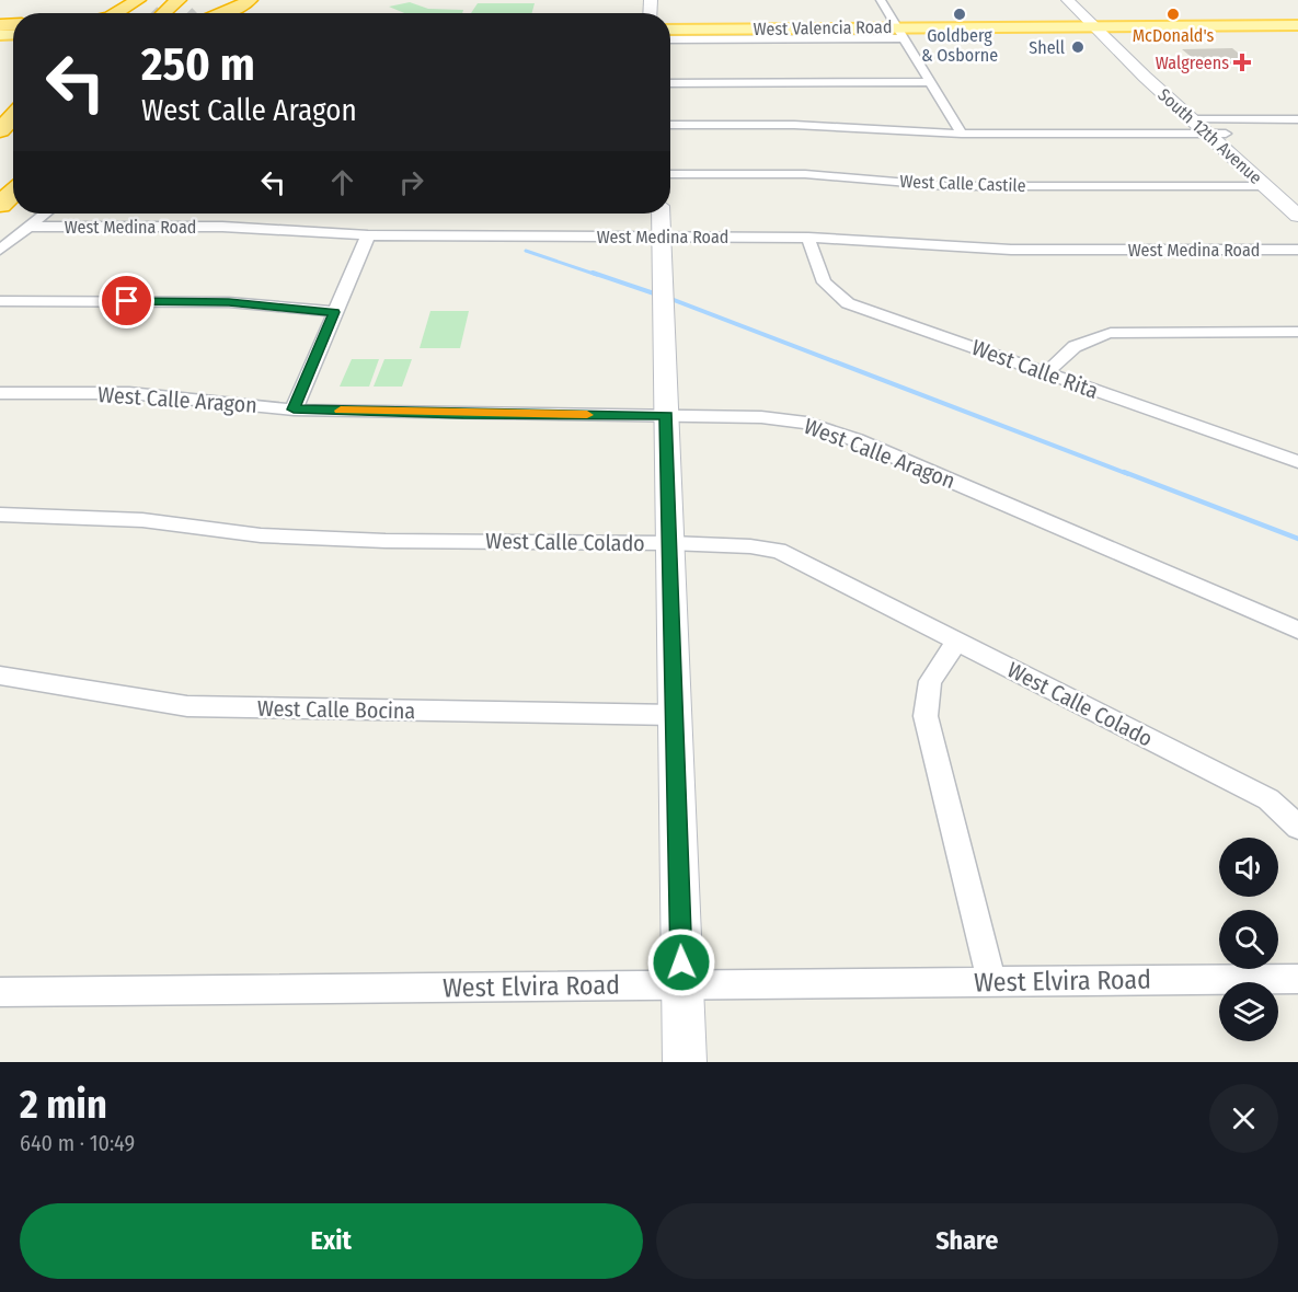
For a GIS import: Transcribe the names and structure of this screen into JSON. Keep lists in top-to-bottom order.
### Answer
{
  "streets": {
    "main road": ["West Valencia Road"],
    "street": [
      "South 12th Avenue",
      "West Calle Castile",
      "West Medina Road",
      "West Calle Rita",
      "West Calle Aragon",
      "West Calle Colado",
      "West Calle Bocina",
      "West Elvira Road"
    ]
  },
  "crossings": [
    ["West Valencia Road", "South 12th Avenue"],
    ["South 12th Avenue", "West Calle Castile"],
    ["West Medina Road", "West Calle Rita"]
  ],
  "places": {
    "other": ["Goldberg & Osborne", "McDonald's", "Shell"],
    "health": ["Walgreens"]
  },
  "page": {
    "turn": ["250 m", "West Calle Aragon"],
    "heading": ["2 min", "640 m · 10:49"],
    "buttons": ["Exit", "Share"]
  }
}
